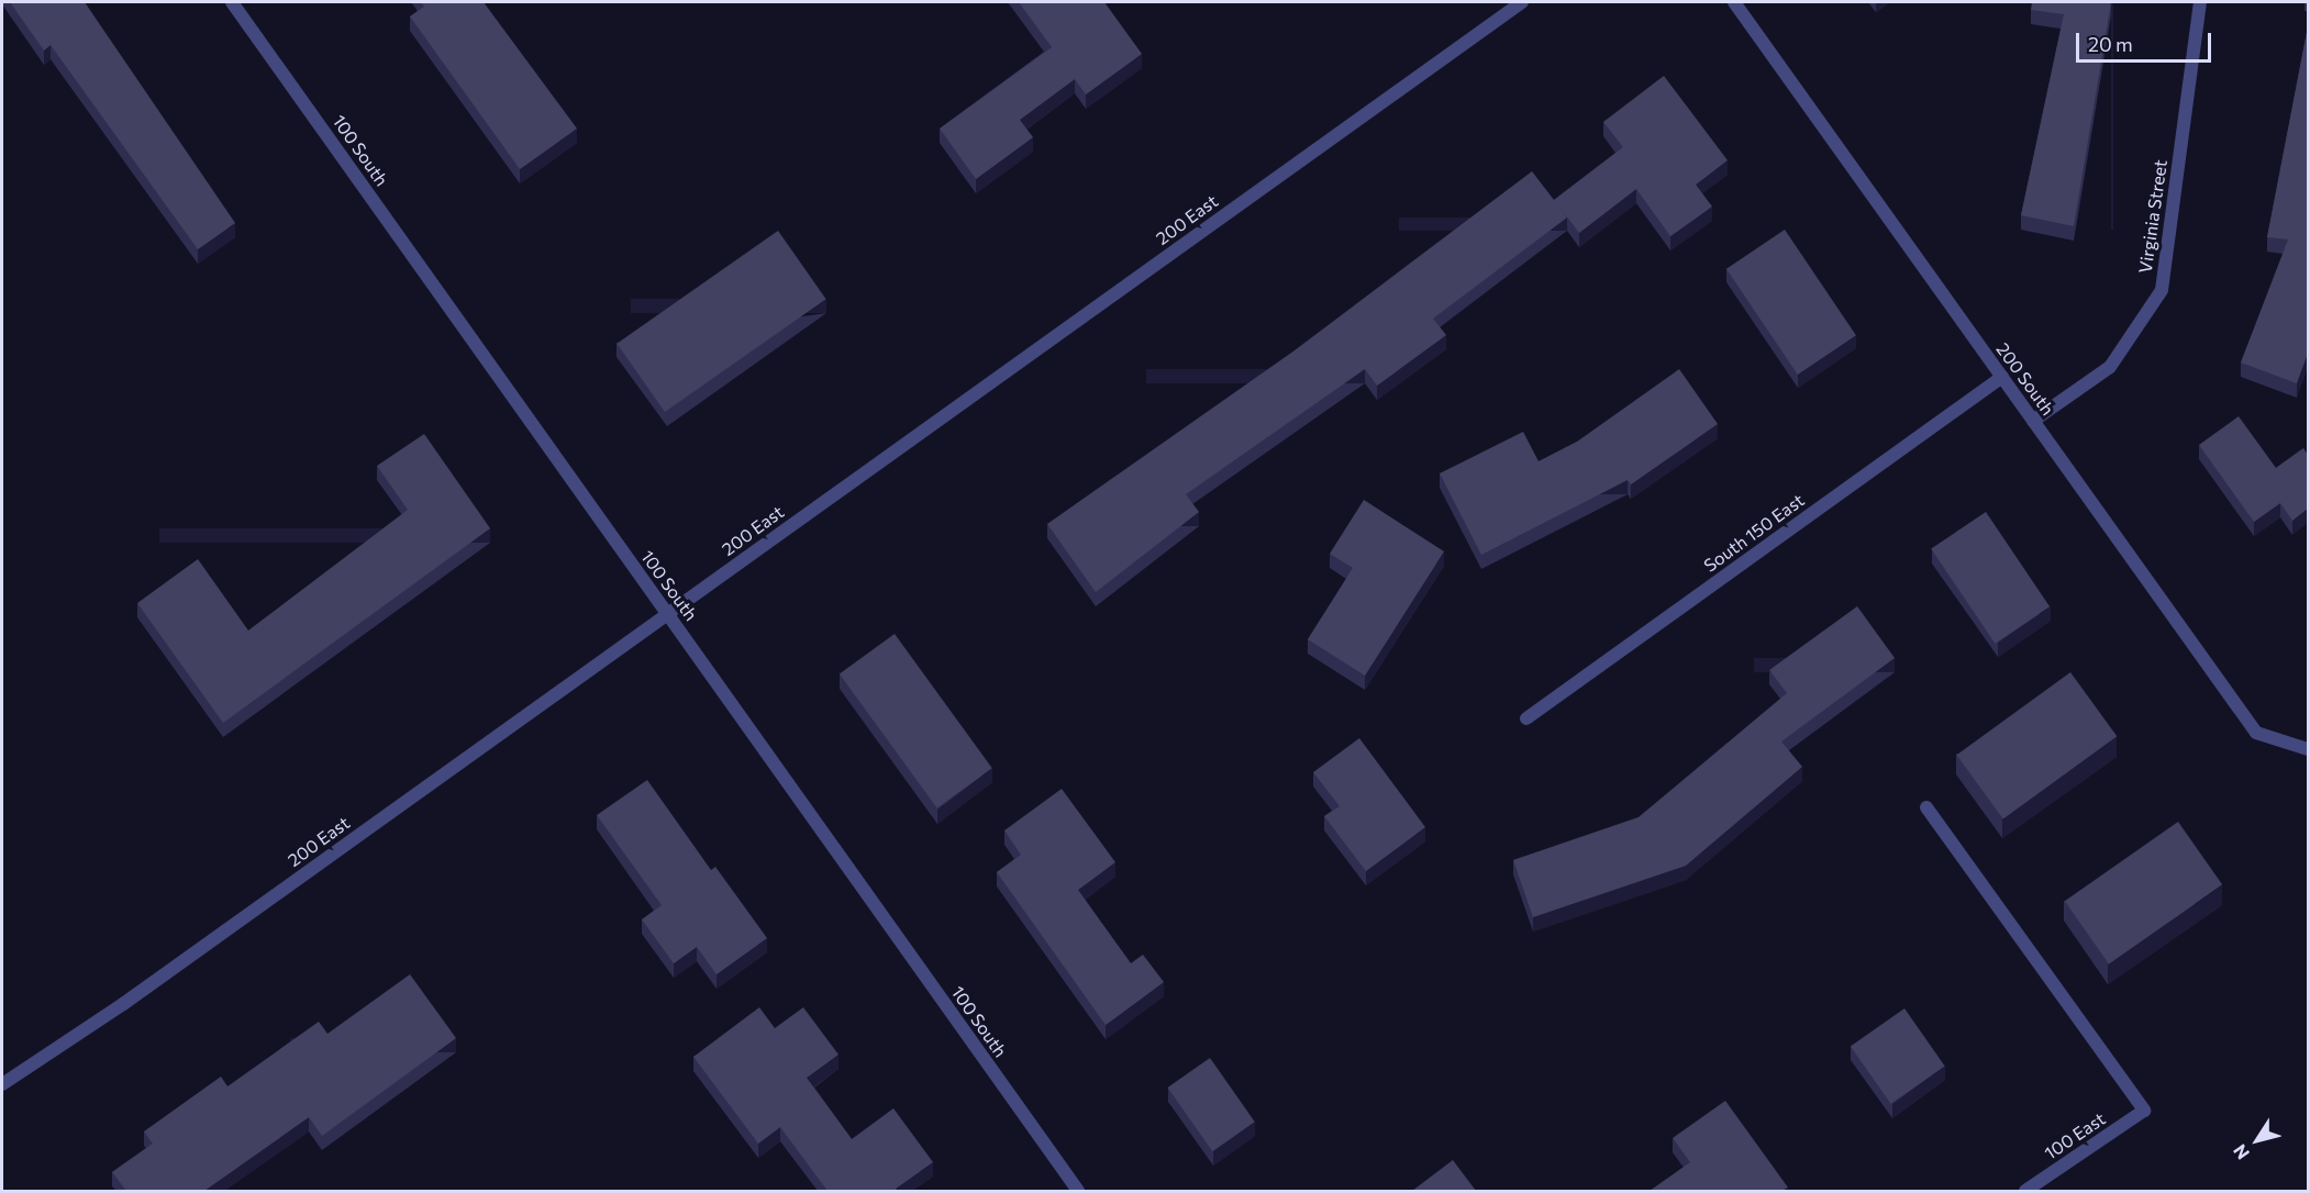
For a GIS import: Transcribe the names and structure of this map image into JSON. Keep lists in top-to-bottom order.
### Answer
{
  "streets": {
    "street": [
      "100 South",
      "Virginia Street",
      "200 East",
      "200 South",
      "South 150 East",
      "100 East"
    ]
  },
  "crossings": [
    ["100 South", "200 East"],
    ["Virginia Street", "200 South"],
    ["200 South", "South 150 East"]
  ],
  "scale_bar": "20 m",
  "north": "bottom left"
}
